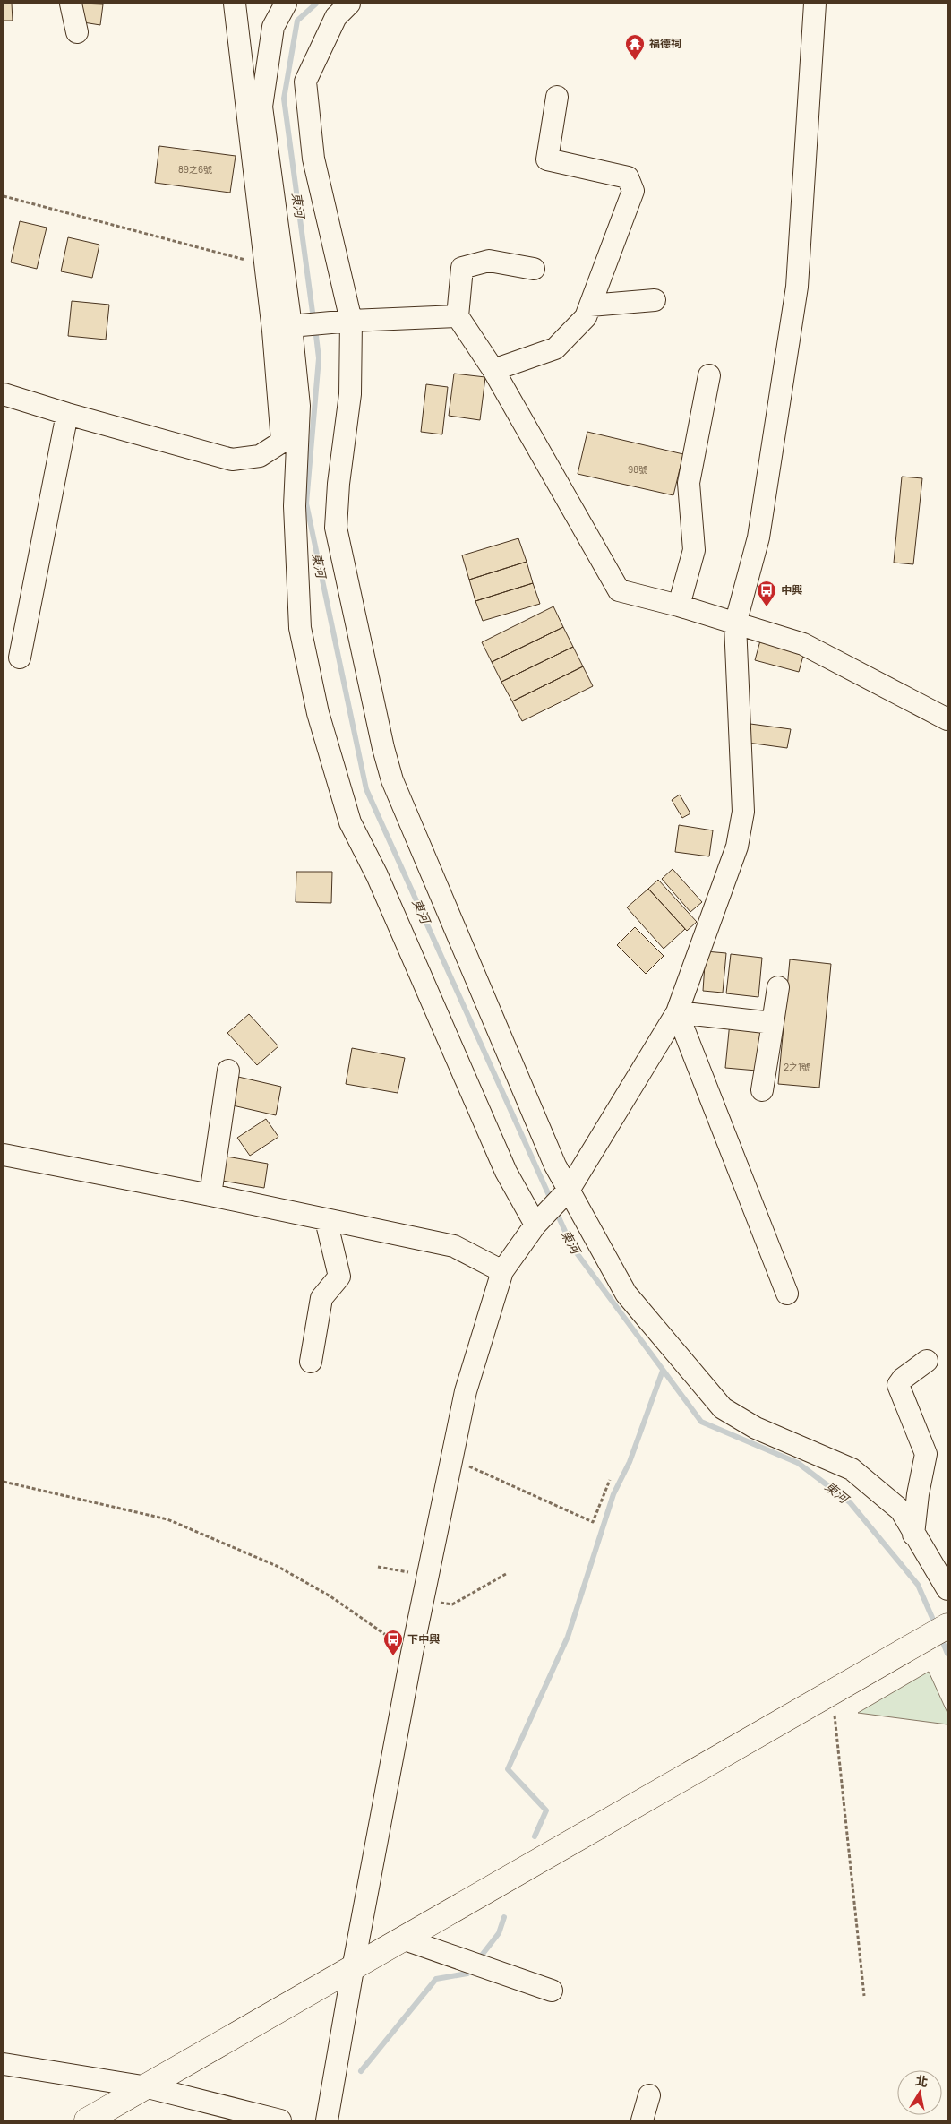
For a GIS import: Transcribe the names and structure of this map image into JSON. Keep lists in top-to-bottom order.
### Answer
{
  "water": ["東河"],
  "places": {
    "temple": ["福德祠"],
    "bus stop": ["中興", "下中興"]
  },
  "house_numbers": ["89之6號", "98號", "2之1號"],
  "north": "top"
}
